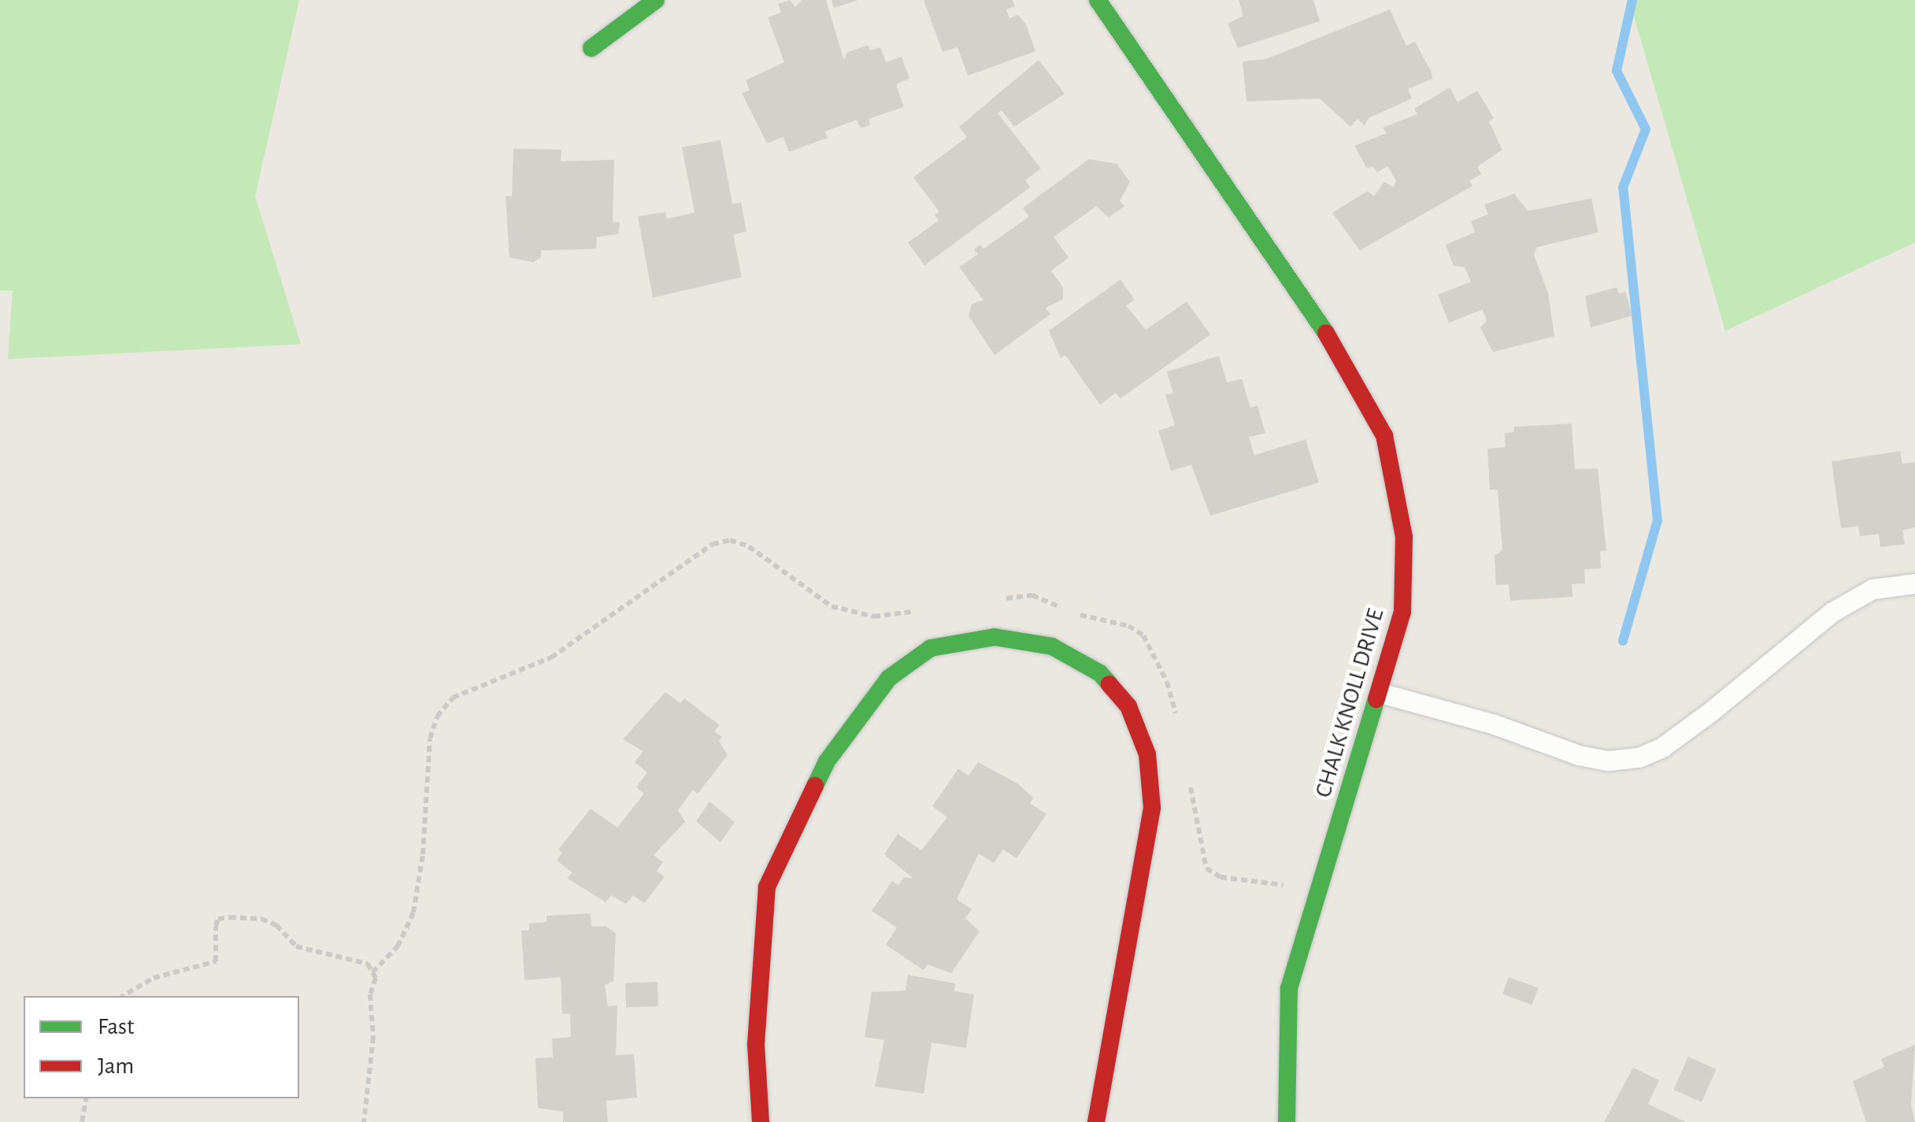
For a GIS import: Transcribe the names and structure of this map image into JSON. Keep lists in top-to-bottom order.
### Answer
{
  "streets": {
    "street": ["CHALK KNOLL DRIVE"]
  },
  "legend": ["Fast", "Jam"]
}
